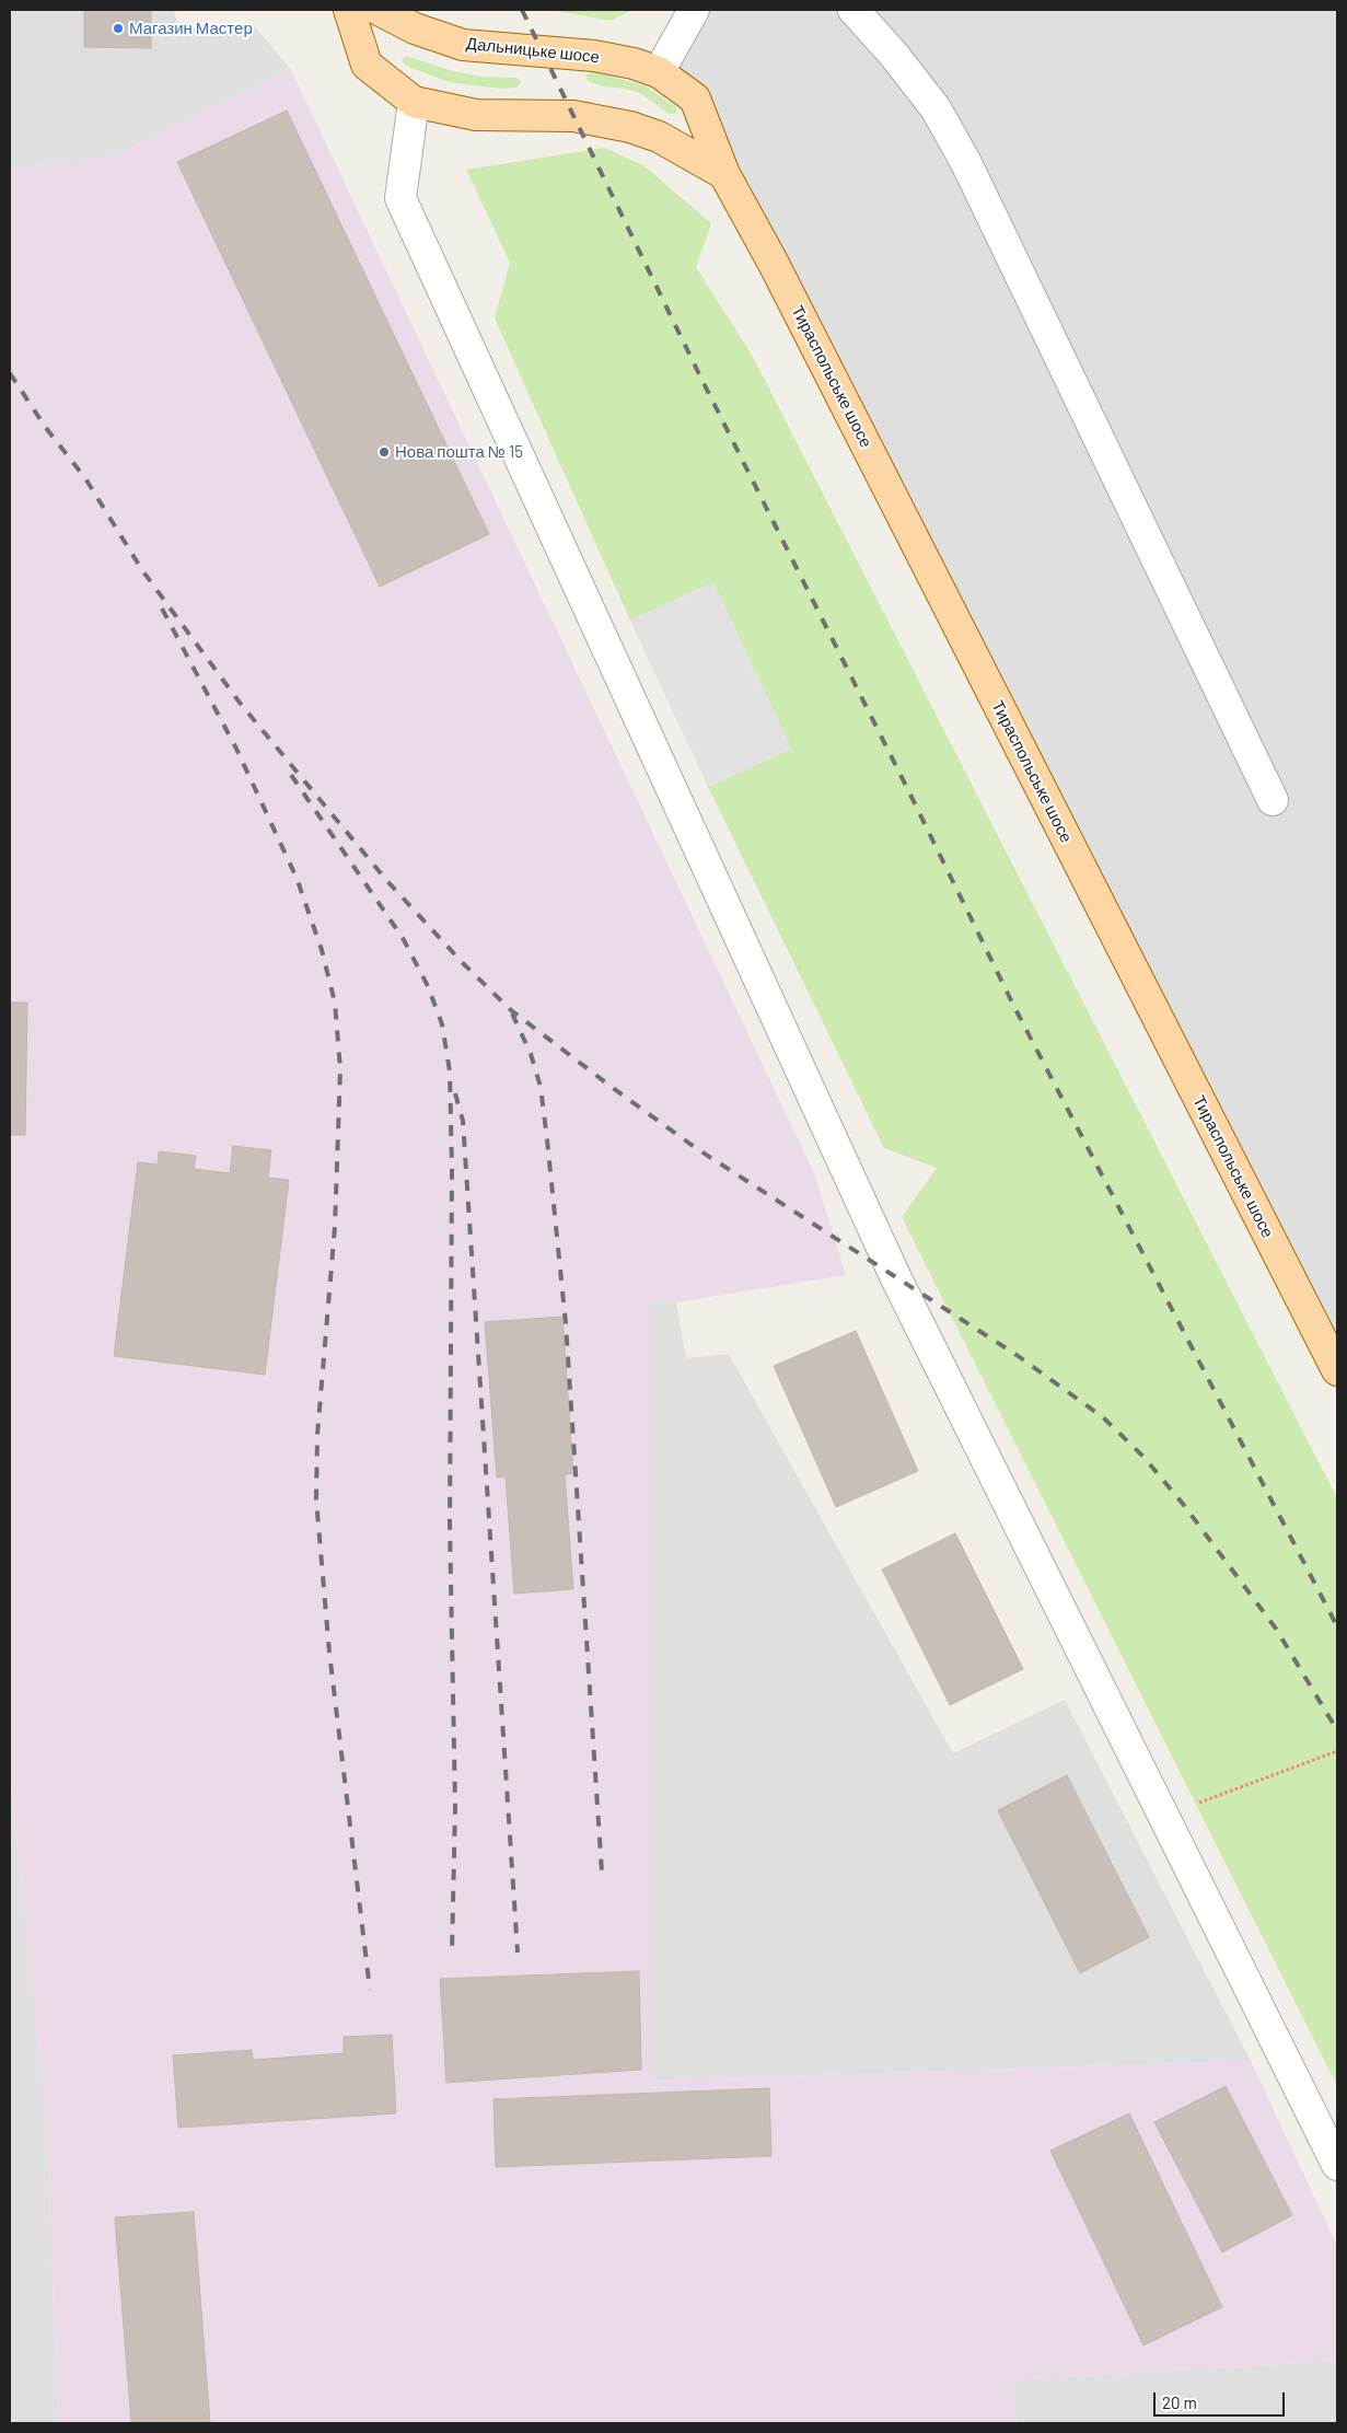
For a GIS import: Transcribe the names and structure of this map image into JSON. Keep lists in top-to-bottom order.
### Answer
{
  "streets": {
    "main road": ["Дальницьке шосе", "Тираспольське шосе"]
  },
  "crossings": [
    ["Дальницьке шосе", "Тираспольське шосе"]
  ],
  "places": ["Магазин Мастер", "Нова пошта № 15"],
  "scale_bar": "20 m"
}
